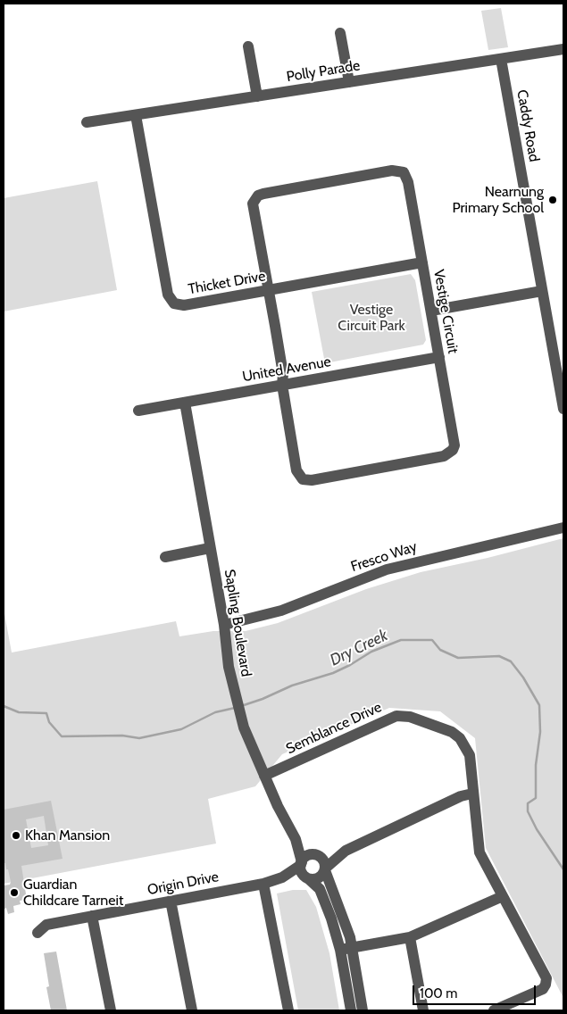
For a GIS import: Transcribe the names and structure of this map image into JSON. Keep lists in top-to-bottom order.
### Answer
{
  "streets": {
    "street": [
      "Polly Parade",
      "Caddy Road",
      "Thicket Drive",
      "Vestige Circuit",
      "United Avenue",
      "Fresco Way",
      "Sapling Boulevard",
      "Semblance Drive",
      "Origin Drive"
    ]
  },
  "crossings": [
    ["Polly Parade", "Caddy Road"],
    ["Polly Parade", "Thicket Drive"],
    ["Thicket Drive", "Vestige Circuit"],
    ["Vestige Circuit", "United Avenue"],
    ["United Avenue", "Sapling Boulevard"],
    ["Fresco Way", "Sapling Boulevard"],
    ["Sapling Boulevard", "Semblance Drive"],
    ["Sapling Boulevard", "Origin Drive"]
  ],
  "water": ["Dry Creek"],
  "parks": ["Vestige Circuit Park"],
  "places": ["Nearnung Primary School", "Khan Mansion", "Guardian Childcare Tarneit"],
  "scale_bar": "100 m"
}
